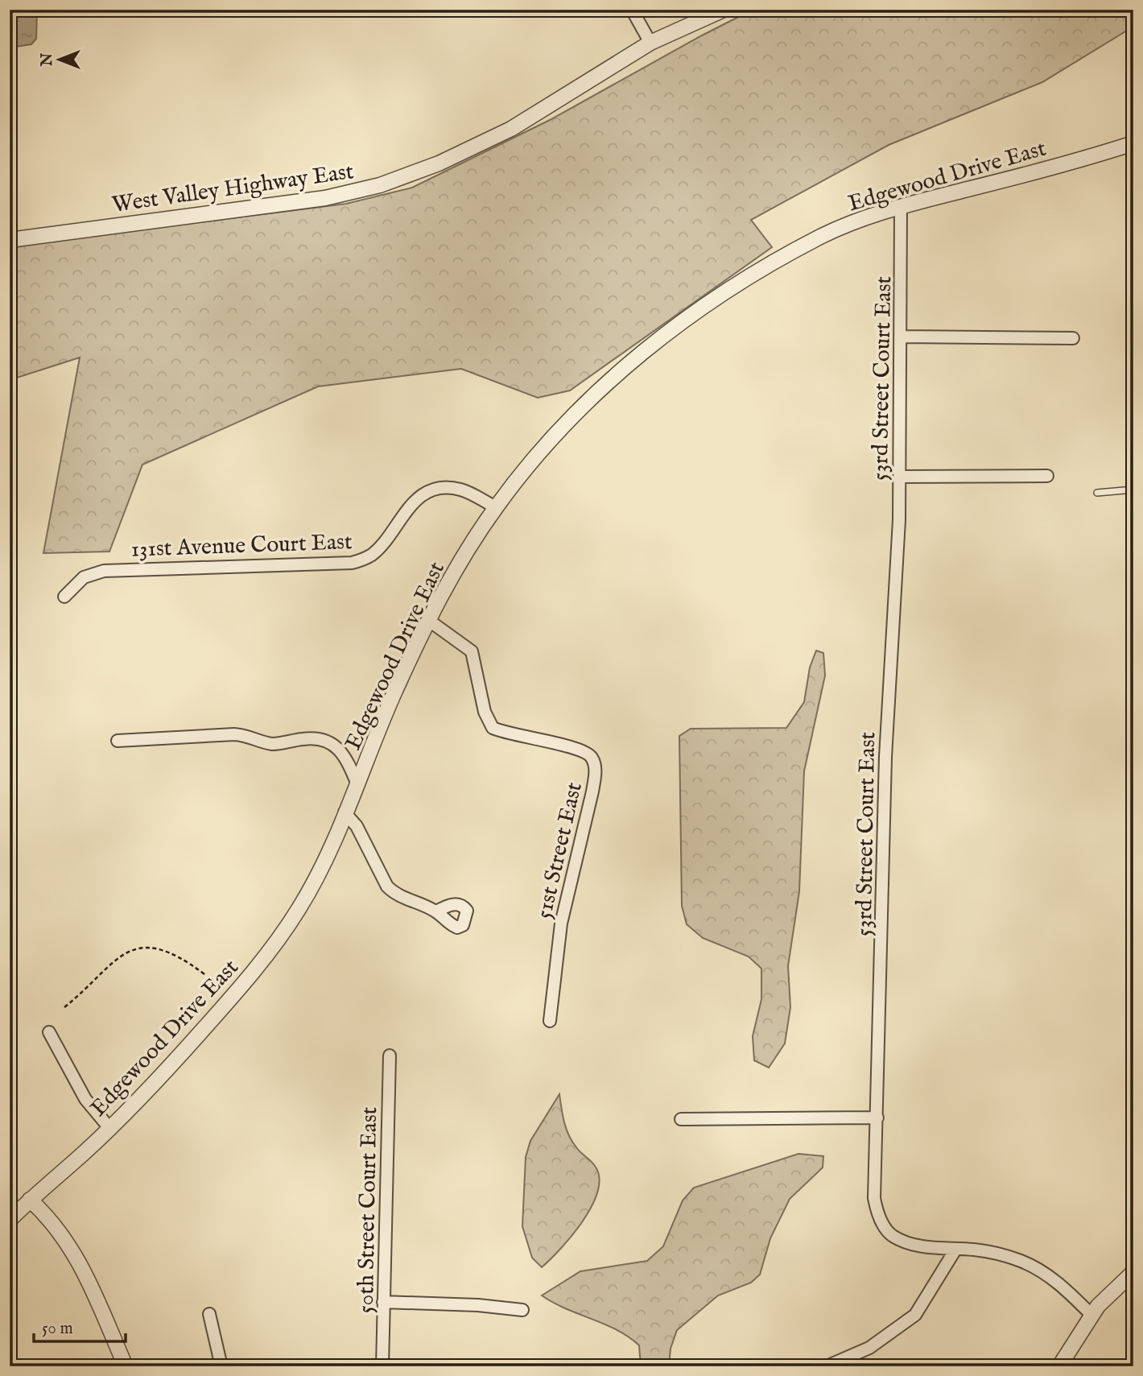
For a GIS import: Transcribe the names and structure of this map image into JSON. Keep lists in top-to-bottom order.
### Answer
{
  "streets": {
    "street": [
      "Edgewood Drive East",
      "West Valley Highway East",
      "53rd Street Court East",
      "131st Avenue Court East",
      "51st Street East",
      "50th Street Court East"
    ]
  },
  "crossings": [
    ["Edgewood Drive East", "53rd Street Court East"],
    ["Edgewood Drive East", "131st Avenue Court East"],
    ["Edgewood Drive East", "51st Street East"]
  ],
  "scale_bar": "50 m",
  "north": "left"
}
